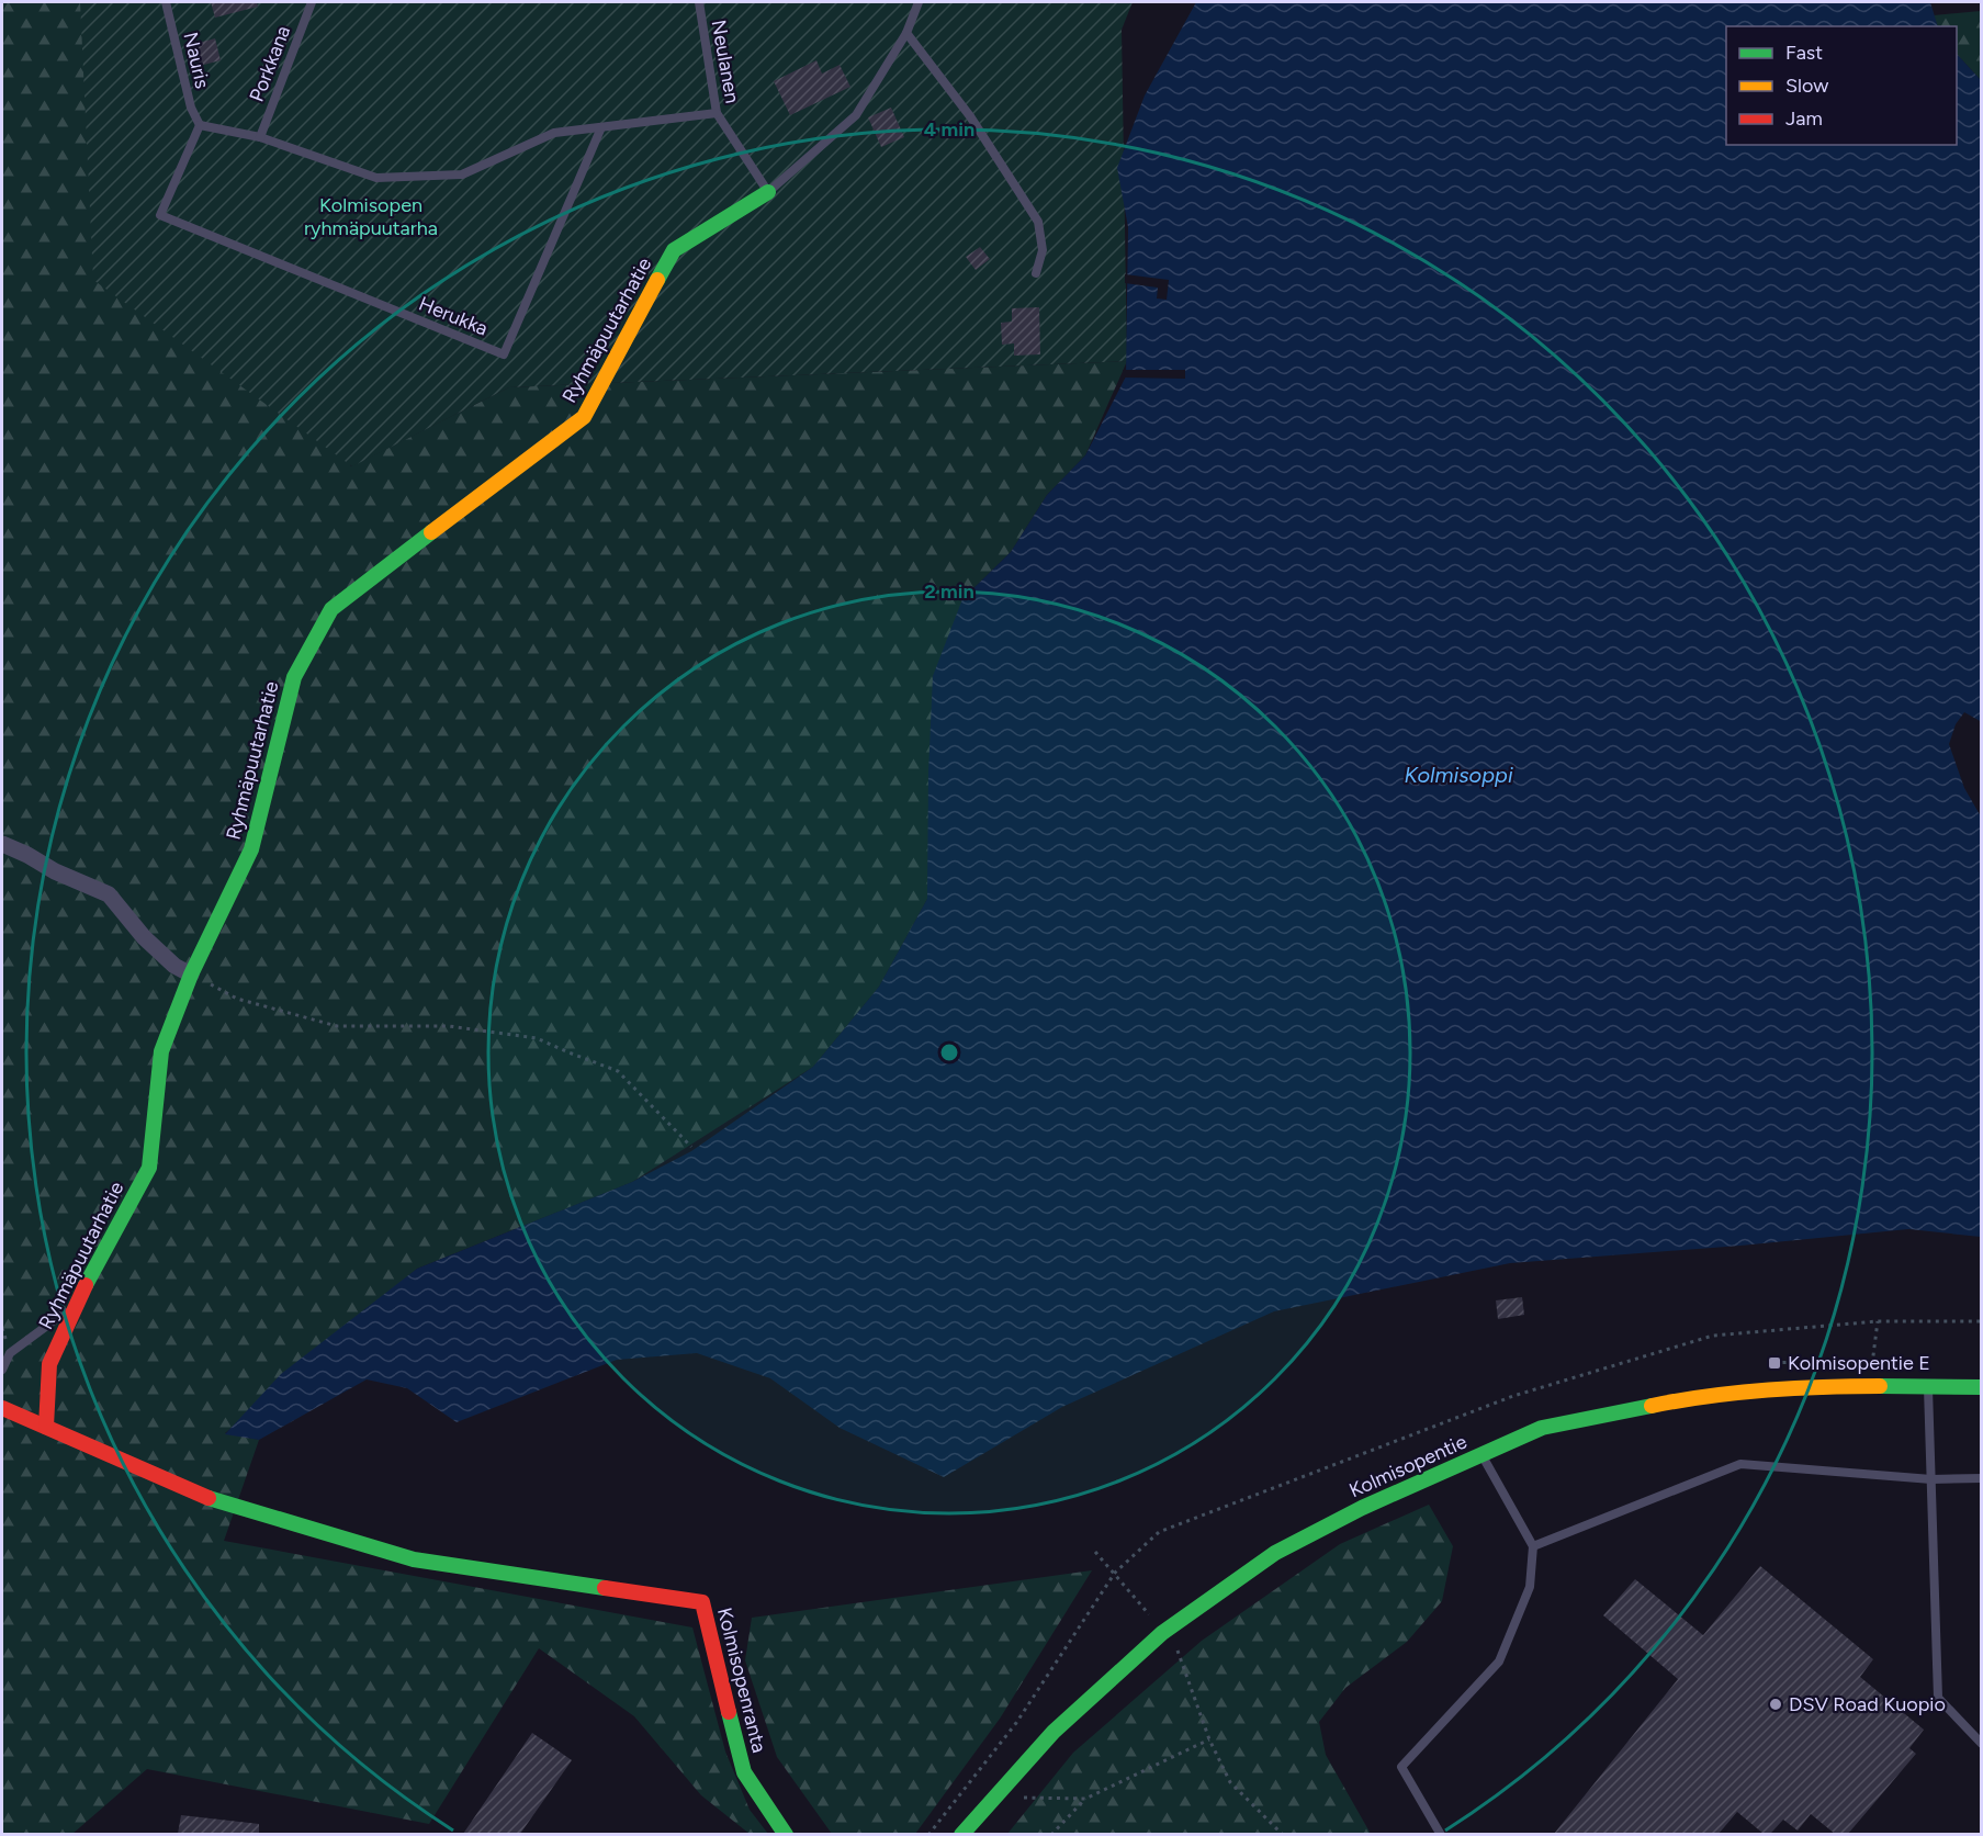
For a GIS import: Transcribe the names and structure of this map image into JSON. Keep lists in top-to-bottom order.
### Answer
{
  "streets": {
    "street": ["Ryhmäpuutarhatie", "Kolmisopentie", "Kolmisopenranta"],
    "lane": [
      "Nauris",
      "Neulanen",
      "Porkkana",
      "Herukka"
    ]
  },
  "crossings": [
    ["Nauris", "Herukka"],
    ["Neulanen", "Ryhmäpuutarhatie"],
    ["Ryhmäpuutarhatie", "Kolmisopenranta"]
  ],
  "water": ["Kolmisoppi"],
  "parks": ["Kolmisopen ryhmäpuutarha"],
  "places": {
    "transit": ["Kolmisopentie E"],
    "other": ["DSV Road Kuopio"]
  },
  "legend": ["Fast", "Slow", "Jam"],
  "rings": ["4 min", "2 min"]
}
